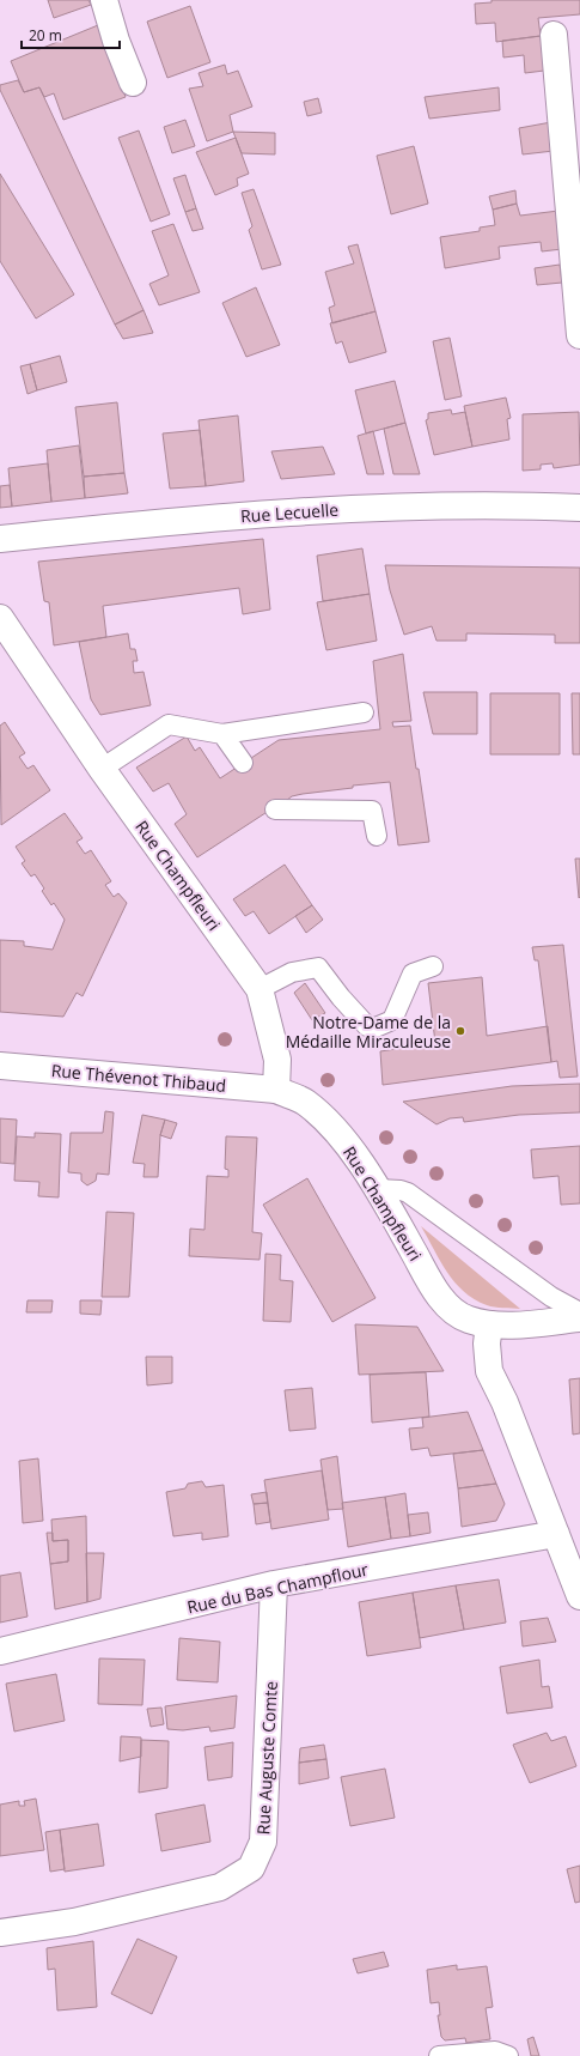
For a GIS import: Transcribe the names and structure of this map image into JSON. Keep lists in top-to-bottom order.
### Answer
{
  "streets": {
    "street": [
      "Rue Lecuelle",
      "Rue Champfleuri",
      "Rue Thévenot Thibaud",
      "Rue du Bas Champflour",
      "Rue Auguste Comte"
    ]
  },
  "crossings": [
    ["Rue Champfleuri", "Rue Thévenot Thibaud"],
    ["Rue du Bas Champflour", "Rue Auguste Comte"]
  ],
  "places": ["Notre-Dame de la Médaille Miraculeuse"],
  "scale_bar": "20 m"
}
